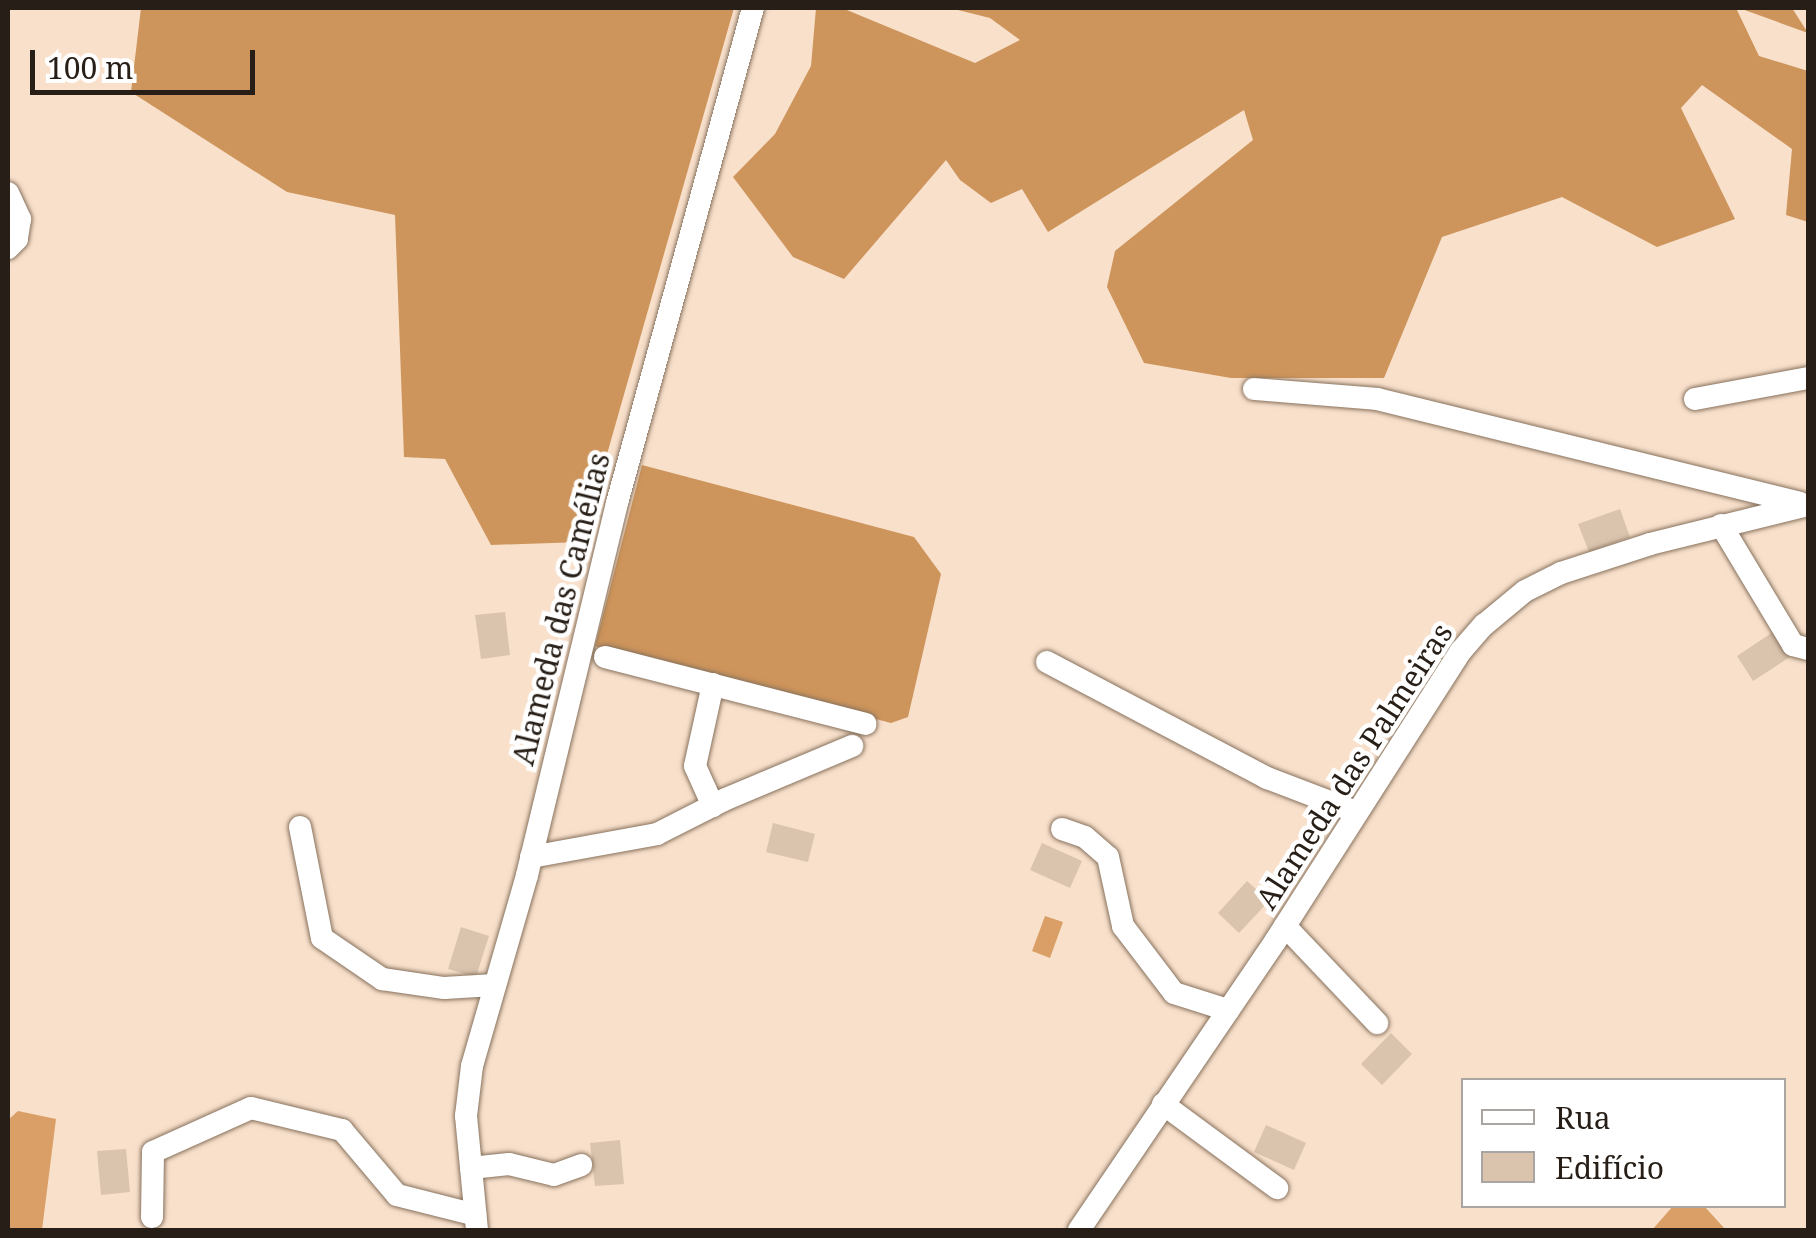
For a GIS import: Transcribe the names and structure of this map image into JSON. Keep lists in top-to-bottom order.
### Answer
{
  "streets": {
    "street": ["Alameda das Camélias", "Alameda das Palmeiras"]
  },
  "legend": ["Rua", "Edifício"],
  "scale_bar": "100 m"
}
